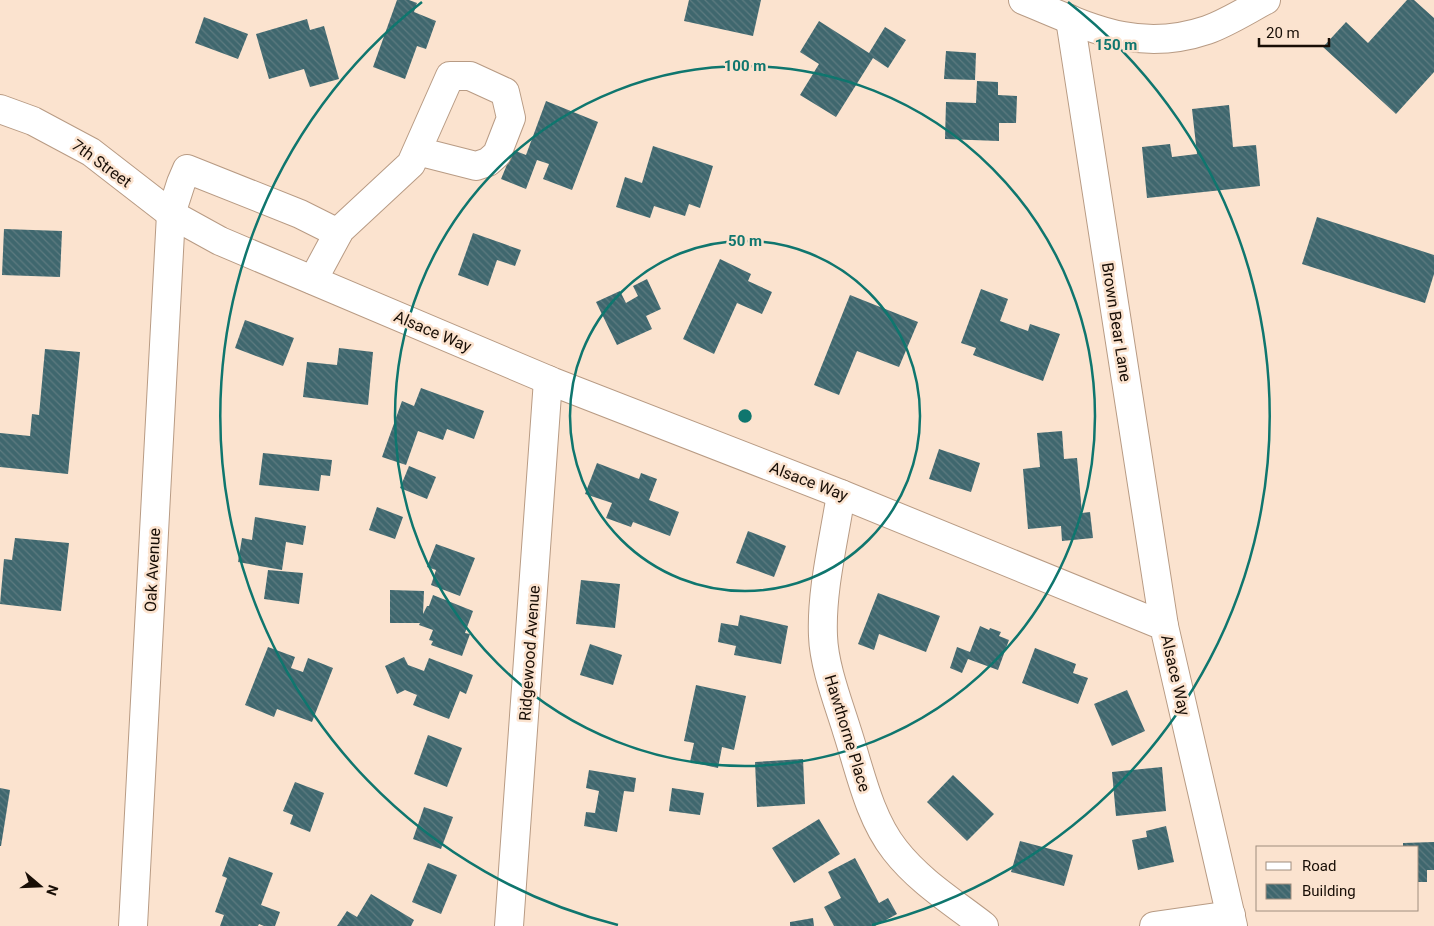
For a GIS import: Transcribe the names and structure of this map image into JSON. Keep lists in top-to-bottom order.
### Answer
{
  "streets": {
    "street": [
      "7th Street",
      "Brown Bear Lane",
      "Alsace Way",
      "Oak Avenue",
      "Ridgewood Avenue",
      "Hawthorne Place"
    ]
  },
  "crossings": [
    ["7th Street", "Alsace Way"],
    ["7th Street", "Oak Avenue"],
    ["Brown Bear Lane", "Alsace Way"],
    ["Alsace Way", "Oak Avenue"],
    ["Alsace Way", "Ridgewood Avenue"],
    ["Alsace Way", "Hawthorne Place"]
  ],
  "legend": ["Road", "Building"],
  "scale_bar": "20 m",
  "north": "right",
  "rings": ["150 m", "100 m", "50 m"]
}
